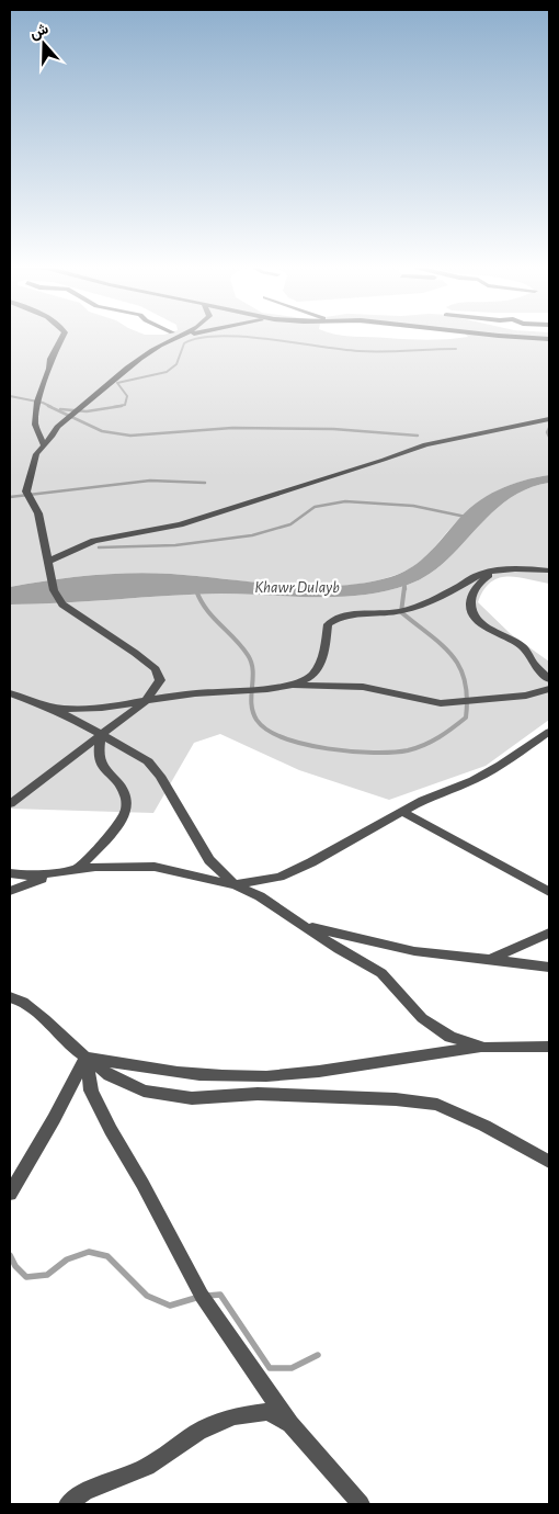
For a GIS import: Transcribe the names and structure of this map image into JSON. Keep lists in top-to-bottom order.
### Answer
{
  "water": ["Khawr Dulayb"],
  "north": "top"
}
